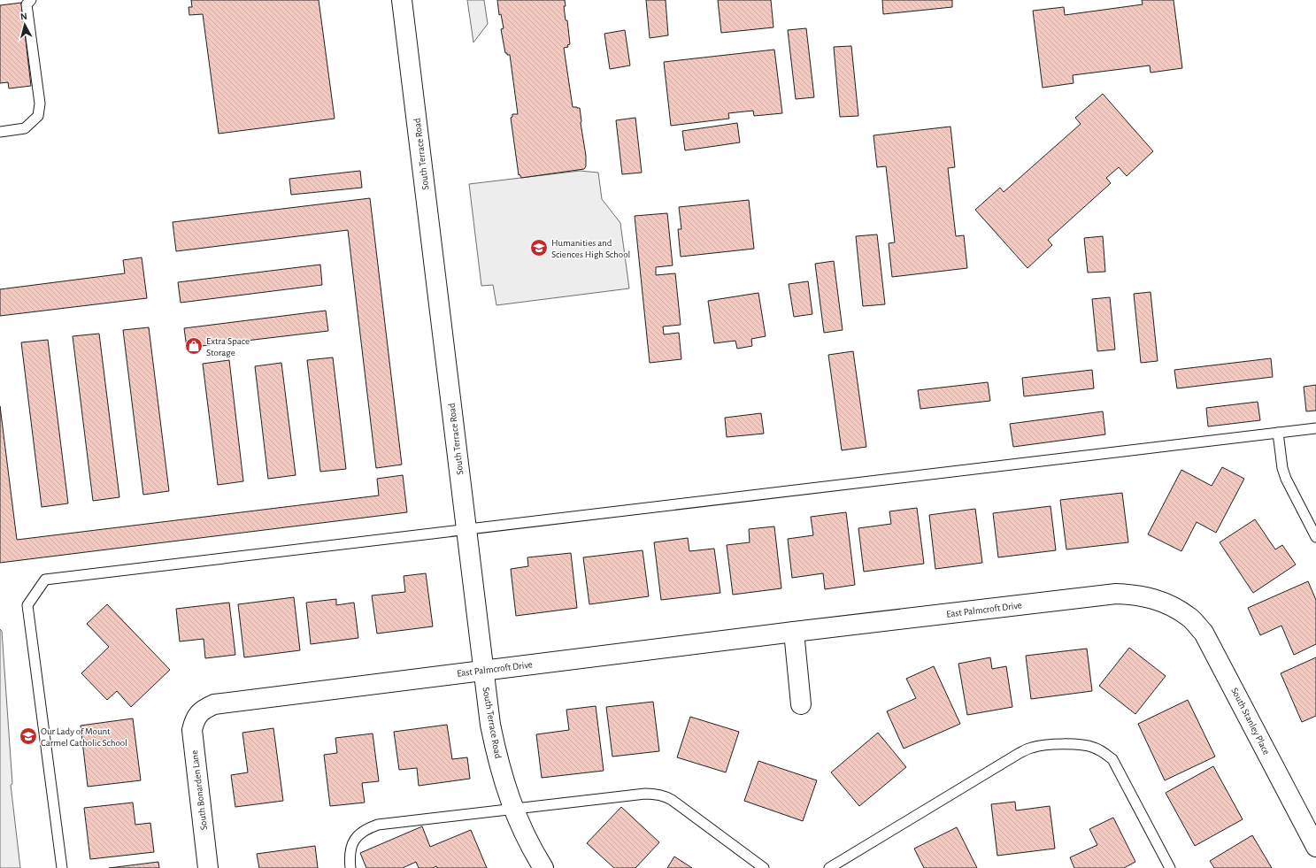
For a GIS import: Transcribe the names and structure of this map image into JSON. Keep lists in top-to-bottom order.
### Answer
{
  "streets": {
    "street": [
      "South Terrace Road",
      "East Palmcroft Drive",
      "South Stanley Place",
      "South Bonarden Lane"
    ]
  },
  "crossings": [
    ["South Terrace Road", "East Palmcroft Drive"],
    ["East Palmcroft Drive", "South Stanley Place"],
    ["East Palmcroft Drive", "South Bonarden Lane"]
  ],
  "places": {
    "school or university": ["Humanities and Sciences High School", "Our Lady of Mount Carmel Catholic School"],
    "shop": ["Extra Space Storage"]
  },
  "north": "top"
}
